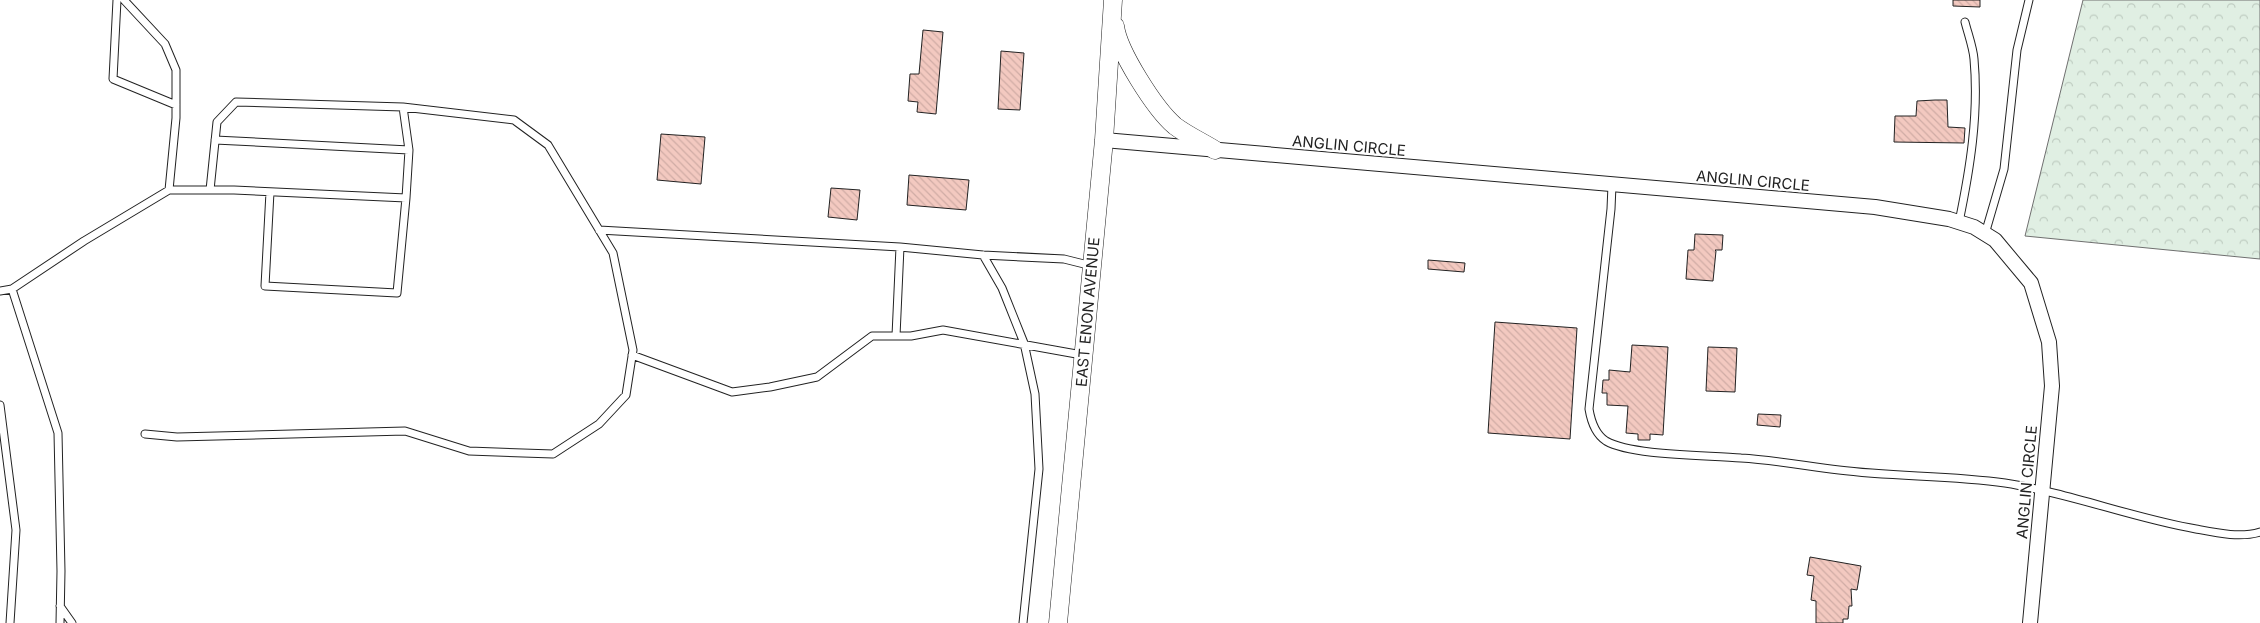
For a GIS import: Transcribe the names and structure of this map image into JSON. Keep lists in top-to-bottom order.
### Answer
{
  "streets": {
    "street": ["ANGLIN CIRCLE", "EAST ENON AVENUE"]
  },
  "crossings": [
    ["ANGLIN CIRCLE", "EAST ENON AVENUE"]
  ]
}
